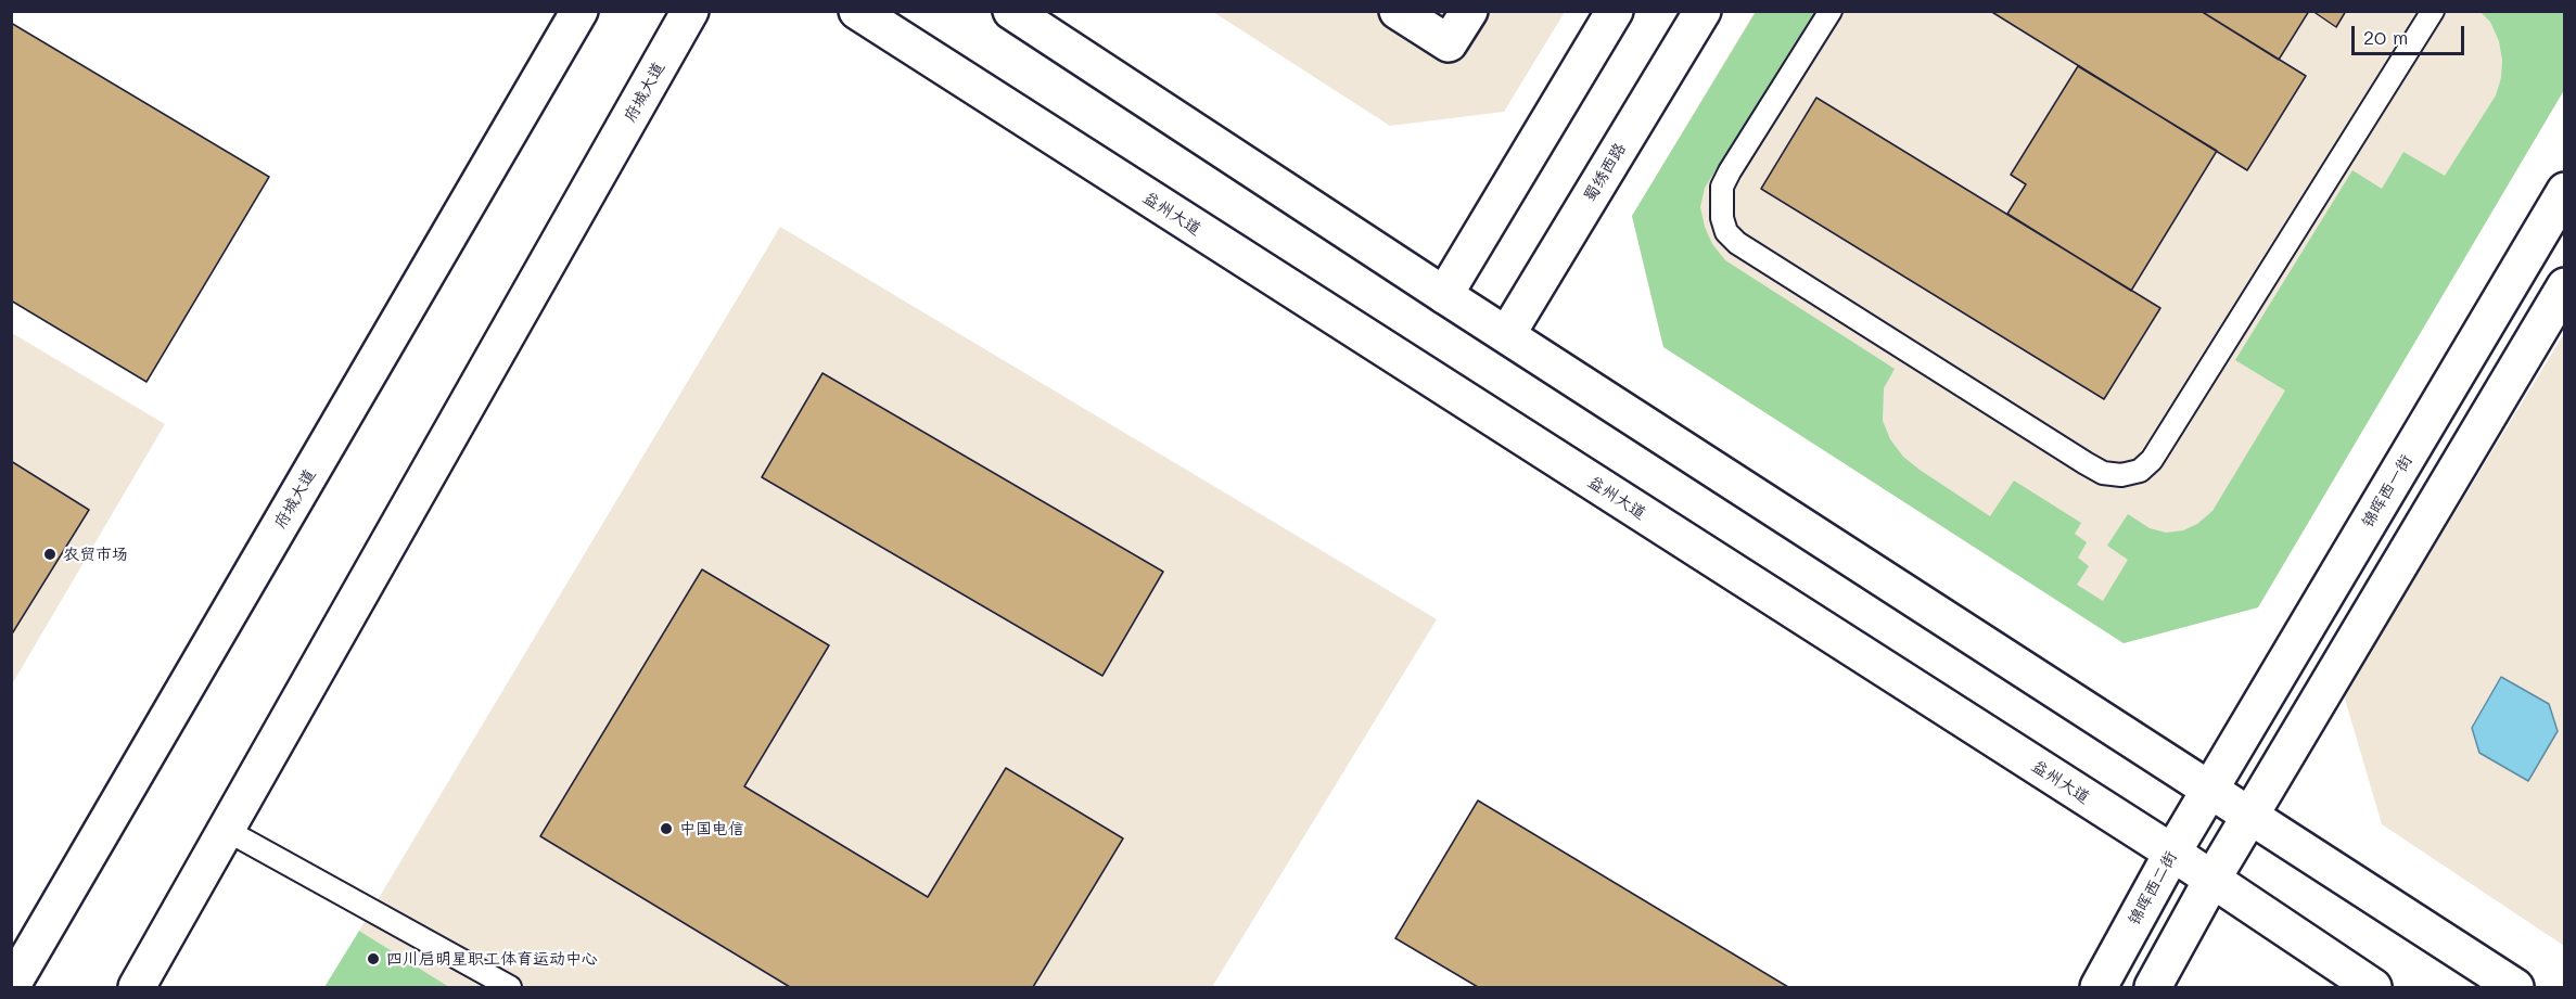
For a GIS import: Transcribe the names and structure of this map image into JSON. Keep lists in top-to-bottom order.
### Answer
{
  "streets": {
    "main road": [
      "府城大道",
      "蜀绣西路",
      "益州大道",
      "锦晖西一街",
      "锦晖西二街"
    ]
  },
  "crossings": [
    ["益州大道", "锦晖西二街"],
    ["锦晖西一街", "锦晖西二街"]
  ],
  "places": ["农贸市场", "中国电信", "四川启明星职工体育运动中心"],
  "scale_bar": "20 m"
}
